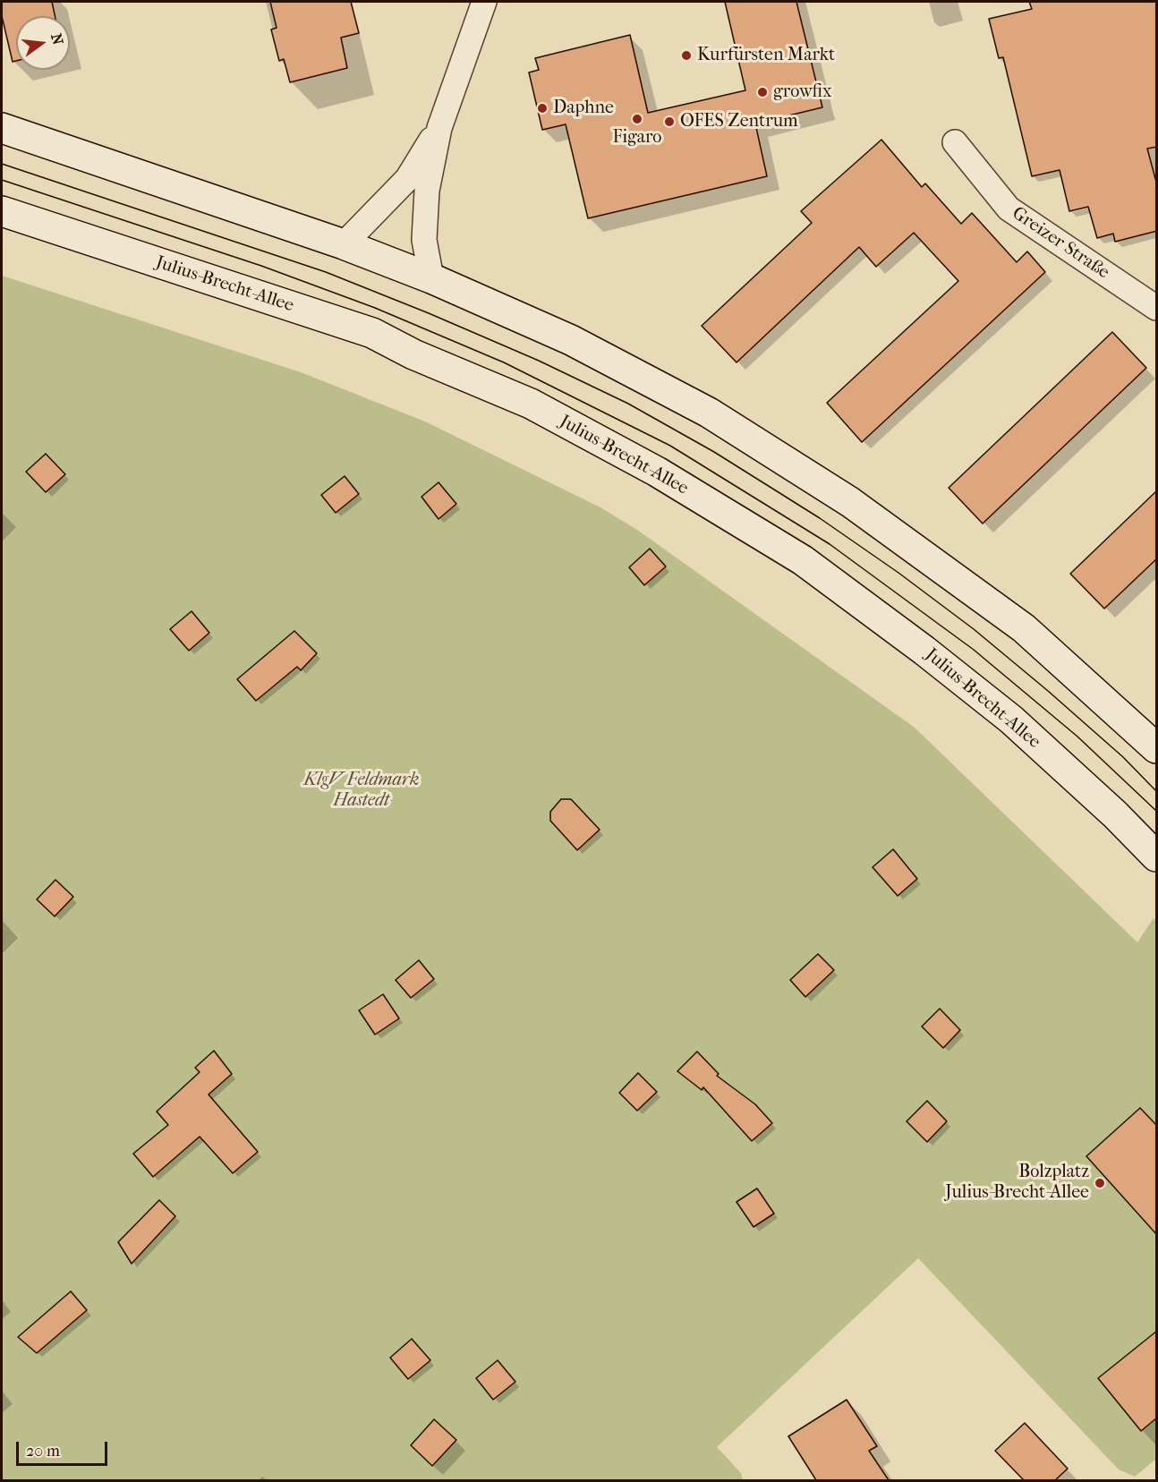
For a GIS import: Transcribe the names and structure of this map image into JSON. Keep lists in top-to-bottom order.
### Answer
{
  "streets": {
    "main road": ["Julius-Brecht-Allee"],
    "street": ["Greizer Straße"]
  },
  "parks": ["KlgV Feldmark Hastedt"],
  "places": [
    "Kurfürsten Markt",
    "growfix",
    "Daphne",
    "Figaro",
    "OFES Zentrum",
    "Bolzplatz Julius-Brecht-Allee"
  ],
  "scale_bar": "20 m",
  "north": "right"
}
